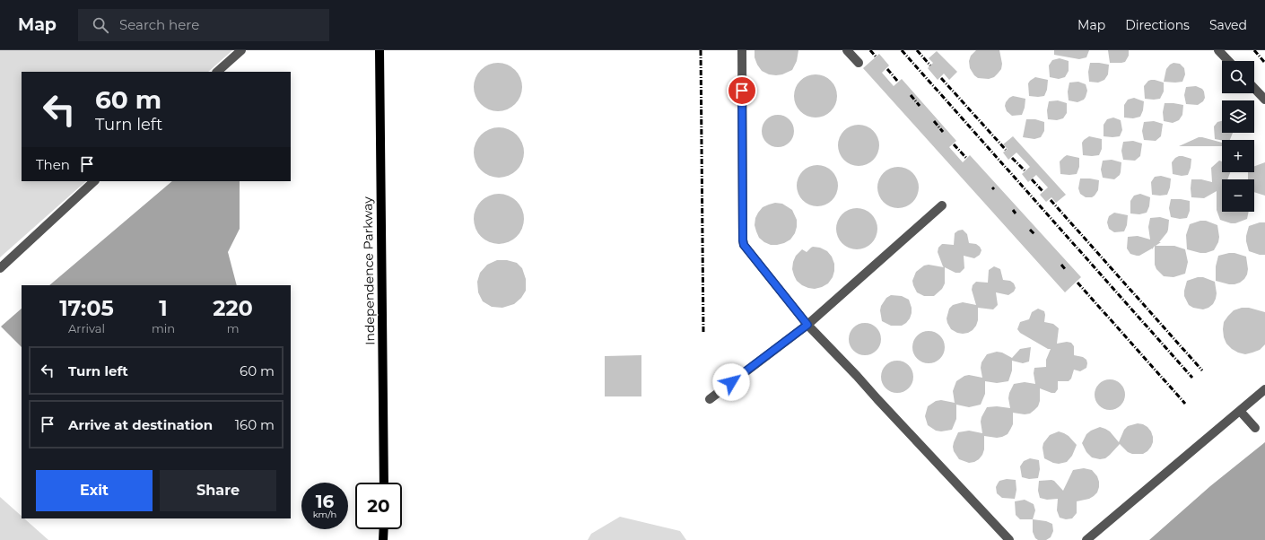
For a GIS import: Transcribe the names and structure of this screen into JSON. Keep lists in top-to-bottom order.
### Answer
{
  "streets": {
    "main road": ["Independence Parkway"]
  },
  "page": {
    "header": "Map",
    "search": "Search here",
    "nav": ["Map", "Directions", "Saved"],
    "map_buttons": ["+", "−"],
    "turn": ["60 m", "Turn left"],
    "then": "Then",
    "eta": [
      "17:05",
      "Arrival",
      "1",
      "min",
      "220",
      "m"
    ],
    "list": [
      {
        "name": "Turn left",
        "value": "60 m"
      },
      {
        "name": "Arrive at destination",
        "value": "160 m"
      }
    ],
    "buttons": ["Exit", "Share"],
    "speed": "16 km/h",
    "limit": "20"
  }
}
